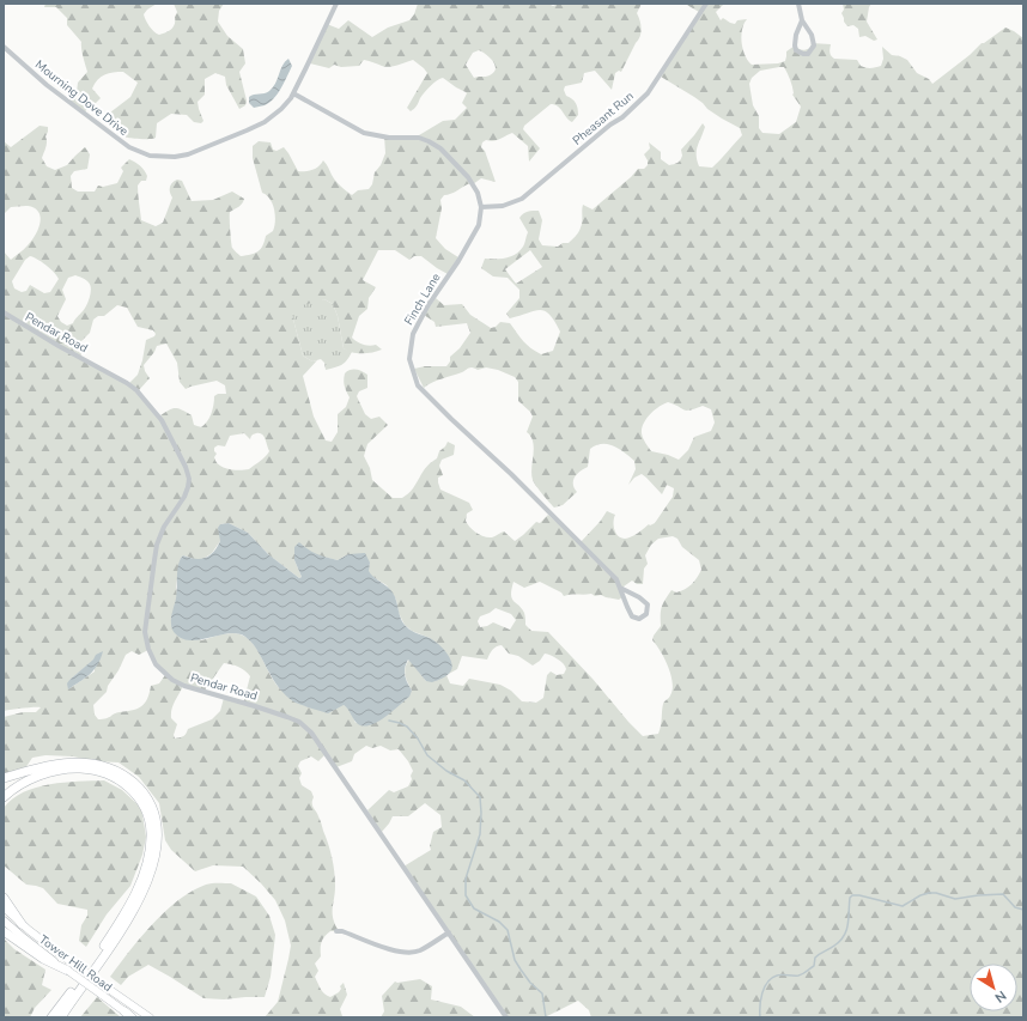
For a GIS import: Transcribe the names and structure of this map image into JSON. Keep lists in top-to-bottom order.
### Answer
{
  "streets": {
    "highway": ["Tower Hill Road"],
    "street": [
      "Mourning Dove Drive",
      "Pheasant Run",
      "Finch Lane",
      "Pendar Road"
    ]
  },
  "crossings": [
    ["Pheasant Run", "Finch Lane"]
  ],
  "north": "bottom right"
}
